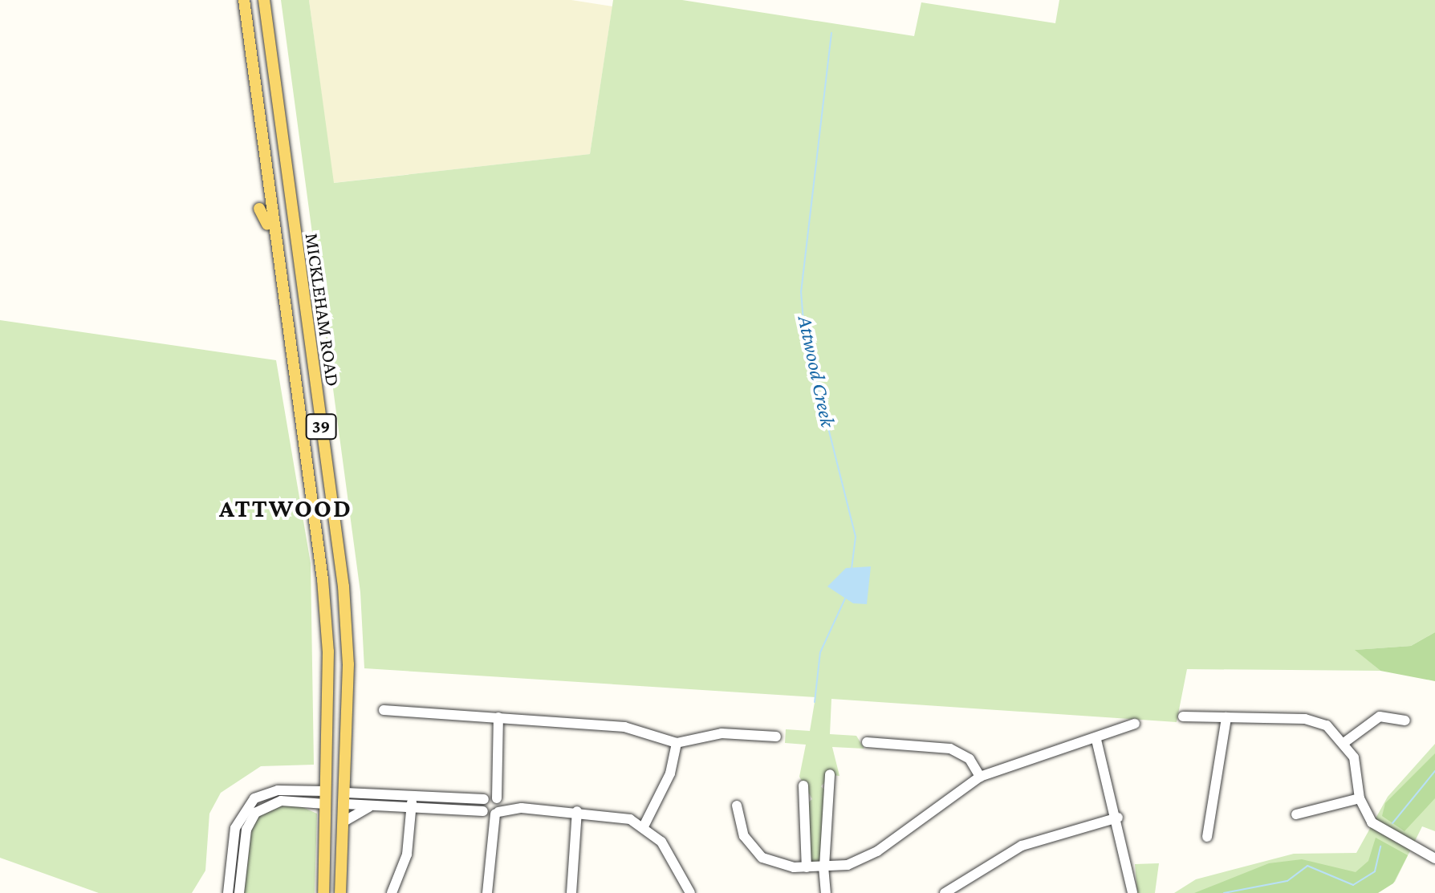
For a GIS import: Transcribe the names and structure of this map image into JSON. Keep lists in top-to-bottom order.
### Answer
{
  "streets": {
    "main road": ["MICKLEHAM ROAD", "39"]
  },
  "districts": ["ATTWOOD"],
  "water": ["Attwood Creek"]
}
